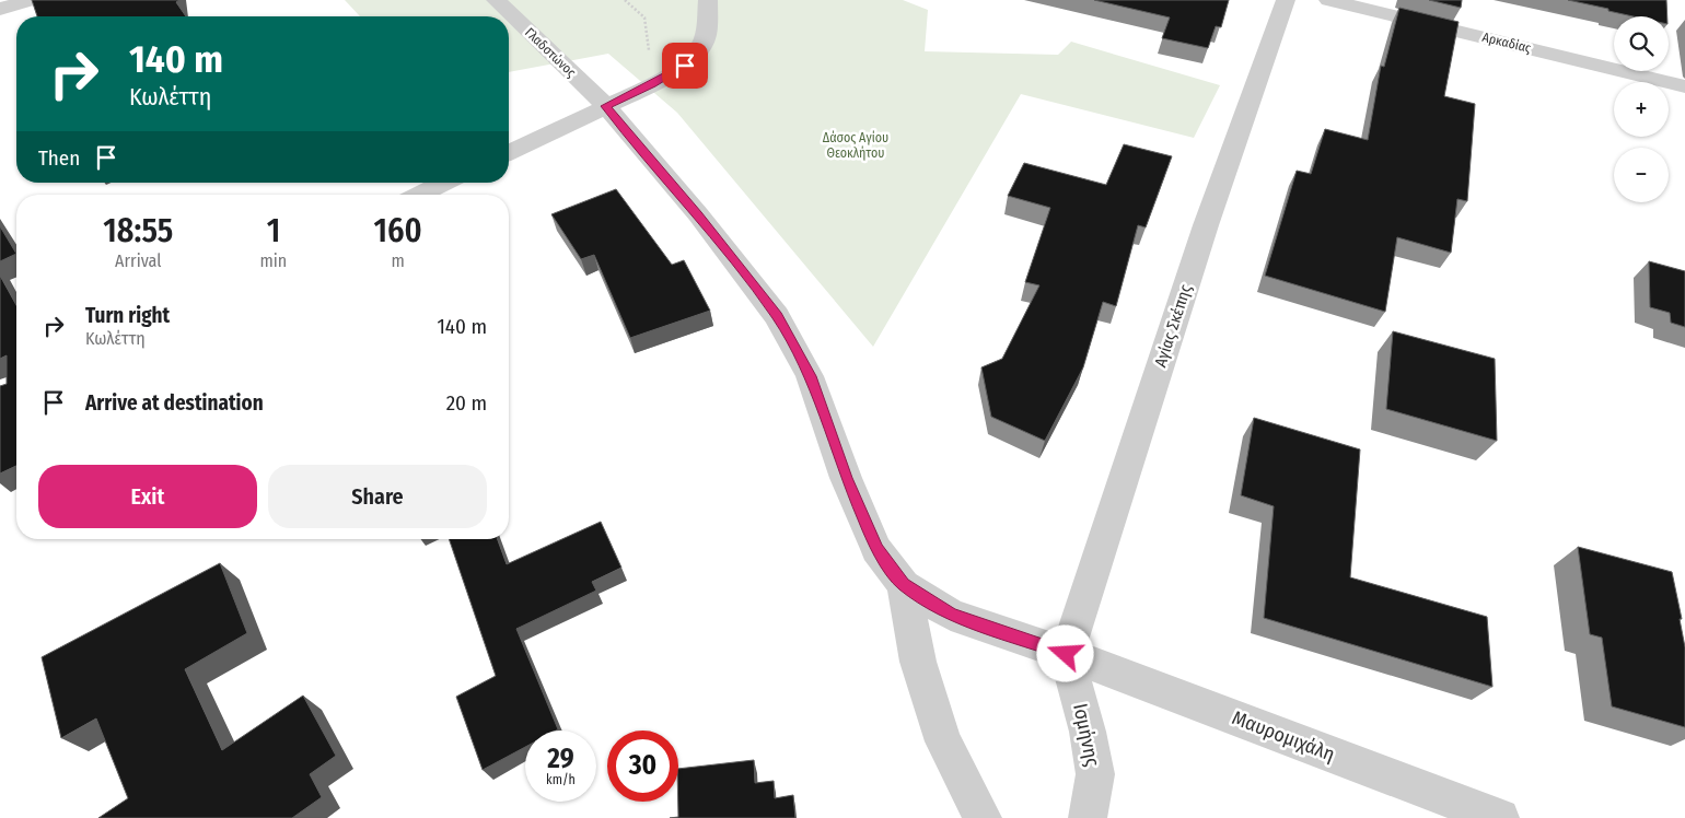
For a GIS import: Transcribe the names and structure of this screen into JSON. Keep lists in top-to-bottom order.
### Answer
{
  "streets": {
    "street": [
      "Αρκαδίας",
      "Γλαδστώνος",
      "Αγίας Σκέπης",
      "Ισμήνης",
      "Μαυρομιχάλη"
    ]
  },
  "crossings": [
    ["Γλαδστώνος", "Μαυρομιχάλη"],
    ["Αγίας Σκέπης", "Ισμήνης"],
    ["Αγίας Σκέπης", "Μαυρομιχάλη"],
    ["Ισμήνης", "Μαυρομιχάλη"]
  ],
  "parks": ["Δάσος Αγίου Θεοκλήτου"],
  "page": {
    "map_buttons": ["+", "−"],
    "turn": ["140 m", "Κωλέττη"],
    "then": "Then",
    "eta": [
      "18:55",
      "Arrival",
      "1",
      "min",
      "160",
      "m"
    ],
    "list": [
      {
        "name": "Turn right",
        "note": "Κωλέττη",
        "value": "140 m"
      },
      {
        "name": "Arrive at destination",
        "value": "20 m"
      }
    ],
    "buttons": ["Exit", "Share"],
    "speed": "29 km/h",
    "limit": "30"
  }
}
